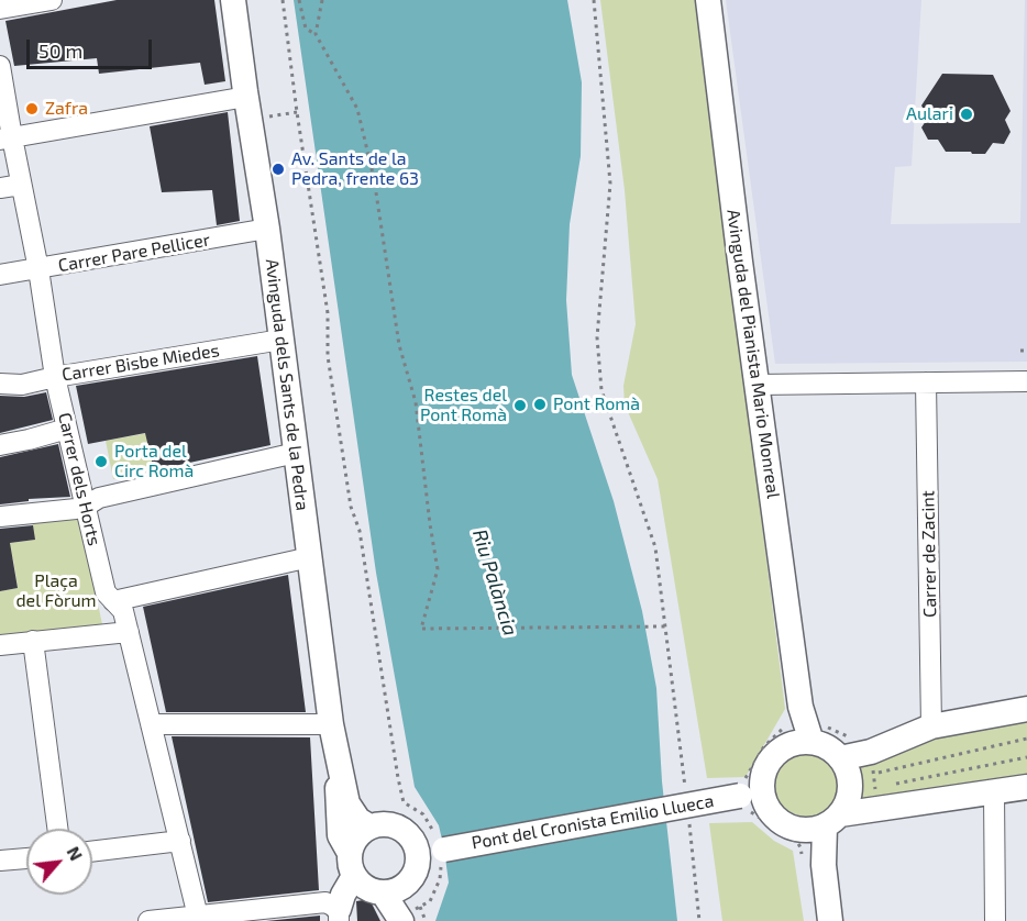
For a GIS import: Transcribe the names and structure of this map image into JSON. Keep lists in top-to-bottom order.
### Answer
{
  "streets": {
    "street": [
      "Carrer Pare Pellicer",
      "Avinguda del Pianista Mario Monreal",
      "Carrer Bisbe Miedes",
      "Avinguda dels Sants de la Pedra",
      "Carrer dels Horts",
      "Carrer de Zacint",
      "Pont del Cronista Emilio Llueca"
    ]
  },
  "crossings": [
    ["Carrer Pare Pellicer", "Avinguda dels Sants de la Pedra"],
    ["Carrer Pare Pellicer", "Carrer dels Horts"],
    ["Avinguda del Pianista Mario Monreal", "Pont del Cronista Emilio Llueca"],
    ["Carrer Bisbe Miedes", "Avinguda dels Sants de la Pedra"],
    ["Carrer Bisbe Miedes", "Carrer dels Horts"]
  ],
  "water": ["Riu Palància"],
  "parks": ["Plaça del Fòrum"],
  "places": [
    "Zafra",
    "Aulari",
    "Av. Sants de la Pedra, frente 63",
    "Pont Romà",
    "Restes del Pont Romà",
    "Porta del Circ Romà"
  ],
  "scale_bar": "50 m",
  "north": "top right"
}
